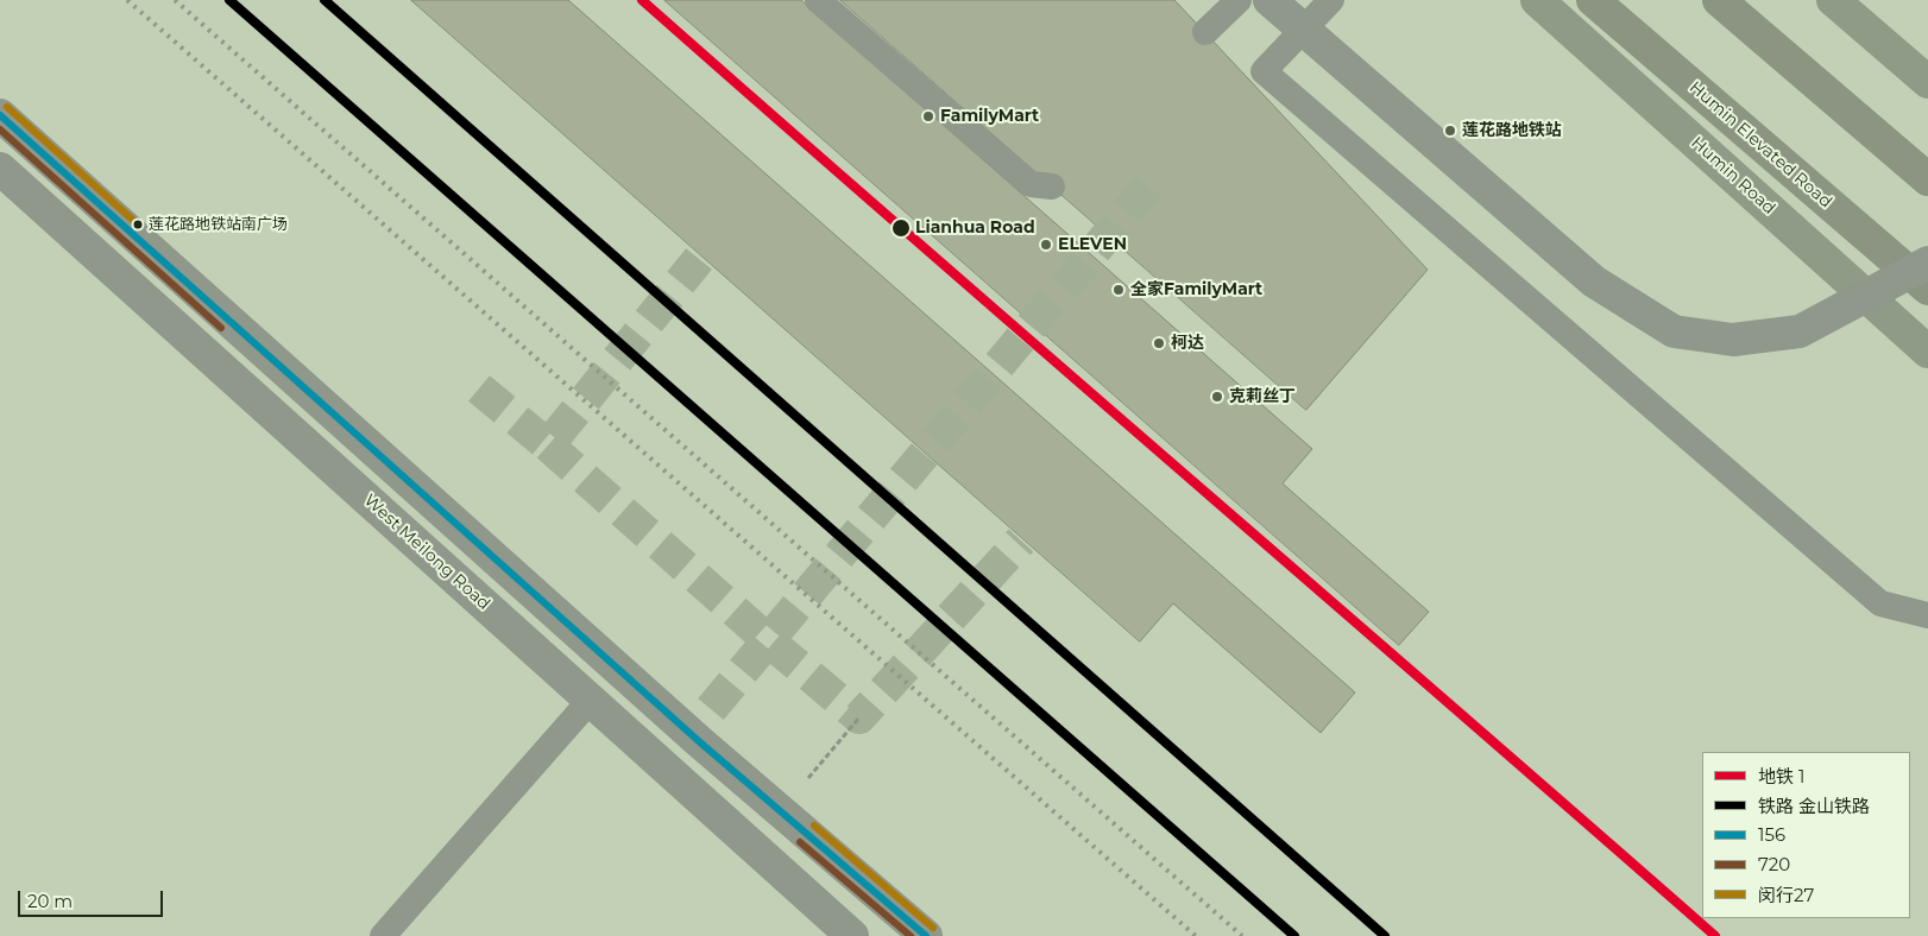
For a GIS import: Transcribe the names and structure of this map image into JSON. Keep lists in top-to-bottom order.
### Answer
{
  "streets": {
    "highway": ["Humin Elevated Road"],
    "main road": ["Humin Road"],
    "street": ["West Meilong Road"]
  },
  "places": [
    "FamilyMart",
    "莲花路地铁站",
    "莲花路地铁站南广场",
    "Lianhua Road",
    "ELEVEN",
    "全家FamilyMart",
    "柯达",
    "克莉丝丁"
  ],
  "lines": [
    "metro line 1",
    "rail line 金山铁路",
    "transit line 闵行27",
    "transit line 156",
    "transit line 720"
  ],
  "legend": [
    "地铁 1",
    "铁路 金山铁路",
    "156",
    "720",
    "闵行27"
  ],
  "scale_bar": "20 m"
}
